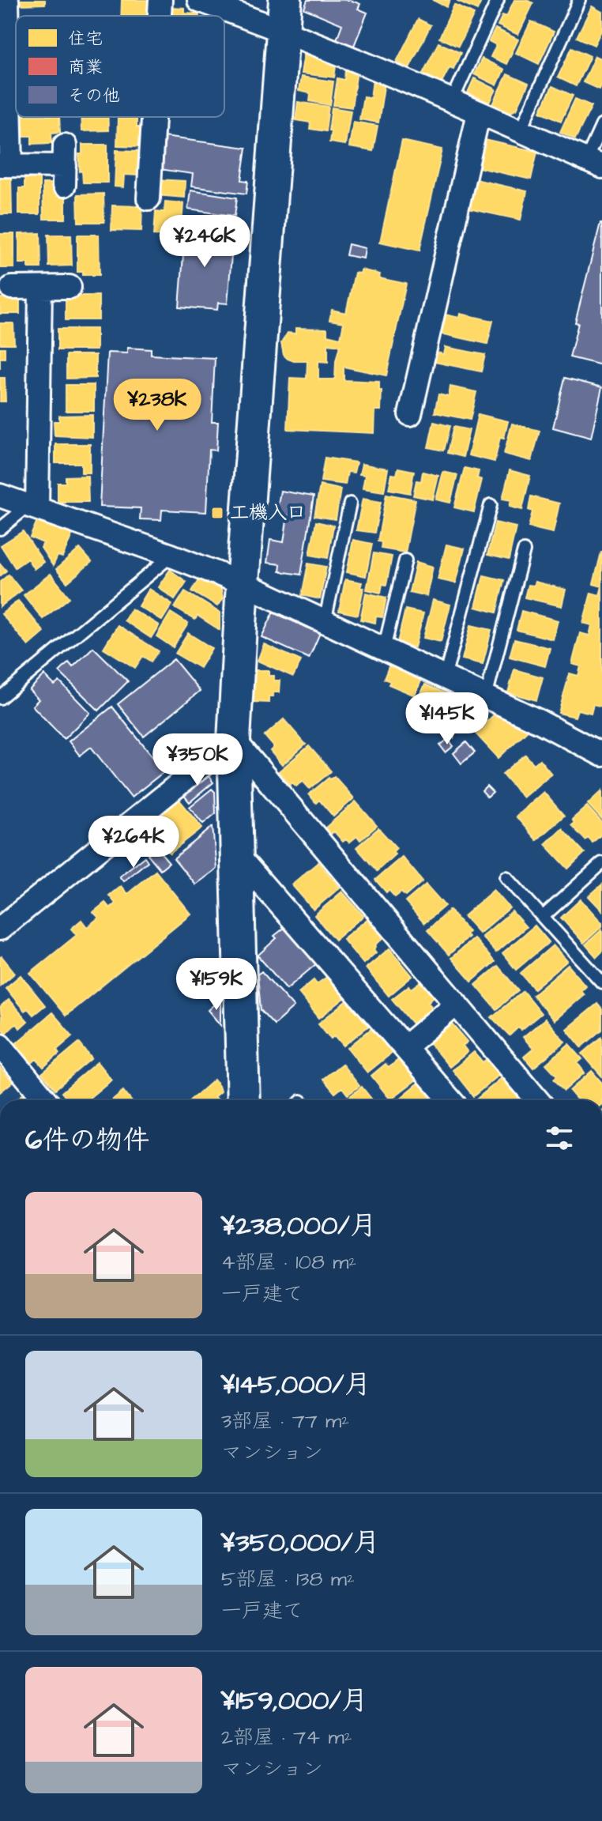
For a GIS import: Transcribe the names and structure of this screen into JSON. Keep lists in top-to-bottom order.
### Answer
{
  "places": {
    "transit": ["工機入口"]
  },
  "legend": ["住宅", "商業", "その他"],
  "page": {
    "price": [
      "¥246K",
      "¥238K",
      "¥145K",
      "¥350K",
      "¥264K",
      "¥159K"
    ],
    "heading": "6件の物件",
    "list": [
      {
        "name": "¥238,000/月",
        "note": "4部屋 · 108 m² · 一戸建て"
      },
      {
        "name": "¥145,000/月",
        "note": "3部屋 · 77 m² · マンション"
      },
      {
        "name": "¥350,000/月",
        "note": "5部屋 · 138 m² · 一戸建て"
      },
      {
        "name": "¥159,000/月",
        "note": "2部屋 · 74 m² · マンション"
      }
    ]
  }
}
